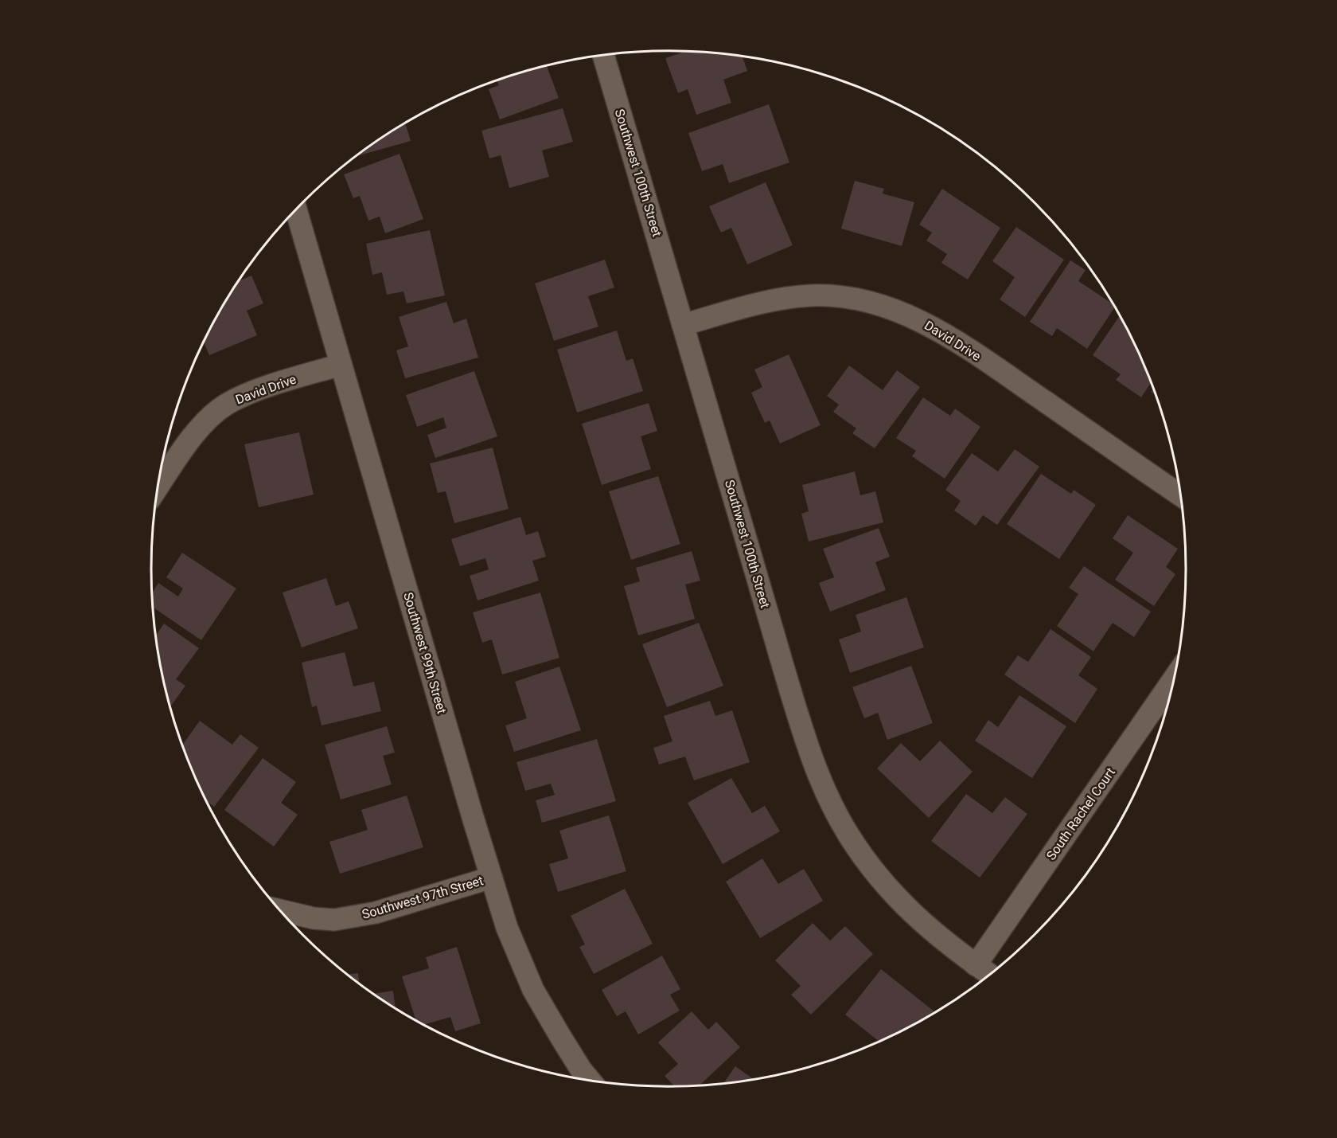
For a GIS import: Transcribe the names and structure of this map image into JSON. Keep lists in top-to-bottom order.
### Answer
{
  "streets": {
    "street": [
      "Southwest 100th Street",
      "David Drive",
      "Southwest 99th Street",
      "South Rachel Court",
      "Southwest 97th Street"
    ]
  },
  "crossings": [
    ["Southwest 100th Street", "David Drive"],
    ["Southwest 100th Street", "South Rachel Court"],
    ["David Drive", "Southwest 99th Street"],
    ["Southwest 99th Street", "Southwest 97th Street"]
  ]
}
